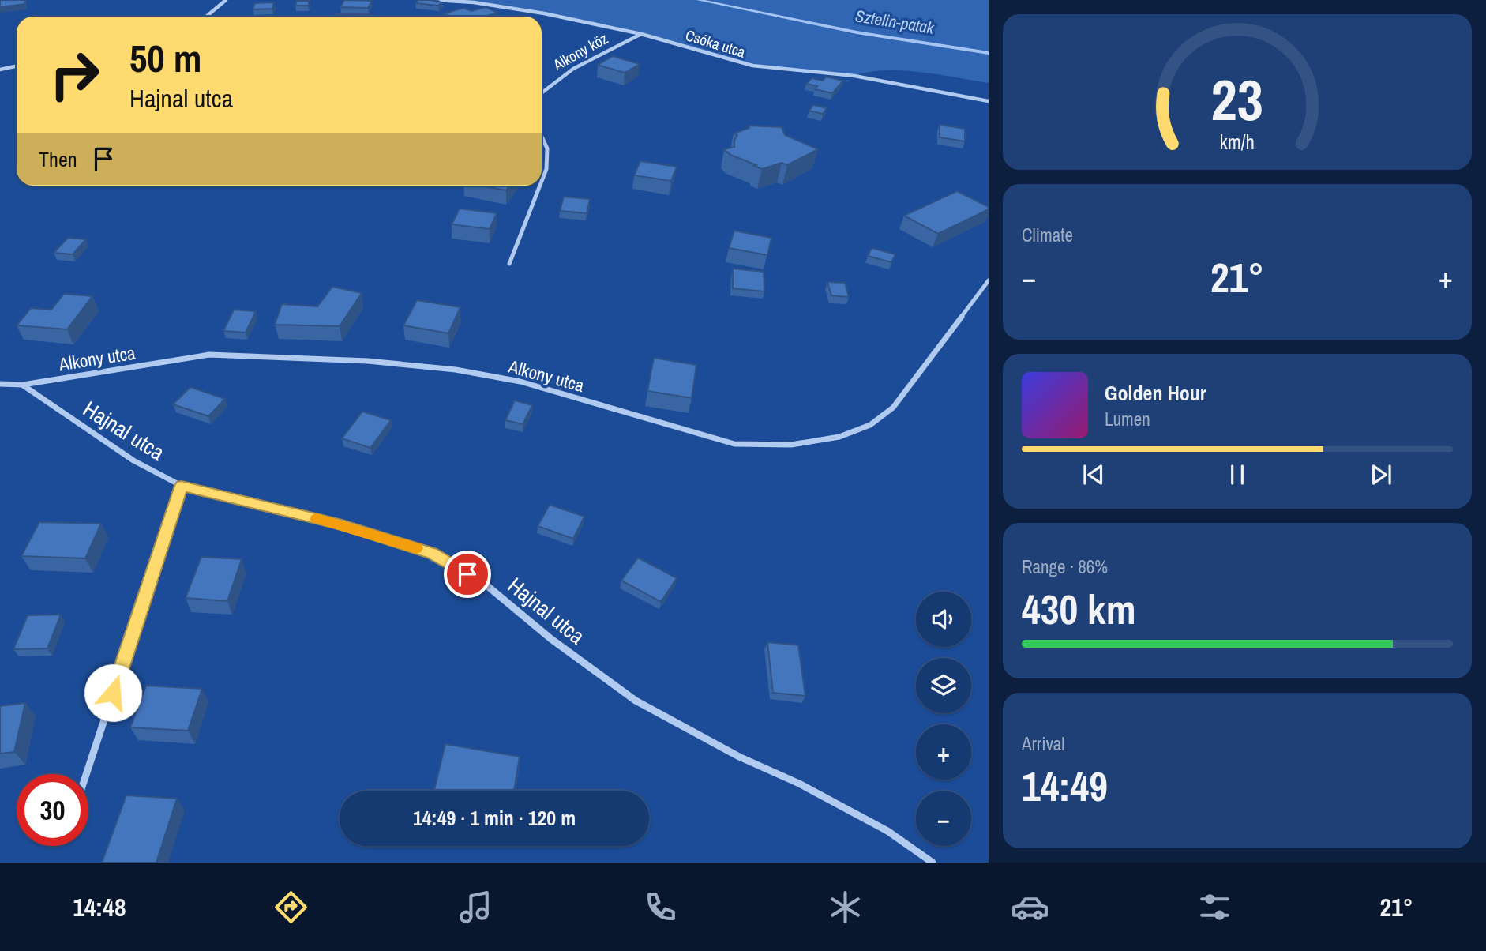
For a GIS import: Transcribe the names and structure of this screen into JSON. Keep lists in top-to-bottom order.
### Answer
{
  "streets": {
    "street": [
      "Csóka utca",
      "Alkony köz",
      "Alkony utca",
      "Hajnal utca"
    ]
  },
  "crossings": [
    ["Csóka utca", "Alkony köz"],
    ["Alkony utca", "Hajnal utca"]
  ],
  "water": ["Sztelin-patak"],
  "page": {
    "turn": ["50 m", "Hajnal utca"],
    "then": "Then",
    "tile": [
      "Climate",
      ["Range · 86%", "430 km"],
      ["Arrival", "14:49"]
    ],
    "heat": ["−", "21°", "+"],
    "song": ["Golden Hour", "Lumen"],
    "map_buttons": ["+", "−"],
    "limit": "30",
    "trip": "14:49 · 1 min · 120 m",
    "tabs": ["14:48", "21°"],
    "gauge": ["23", "km/h"]
  }
}
